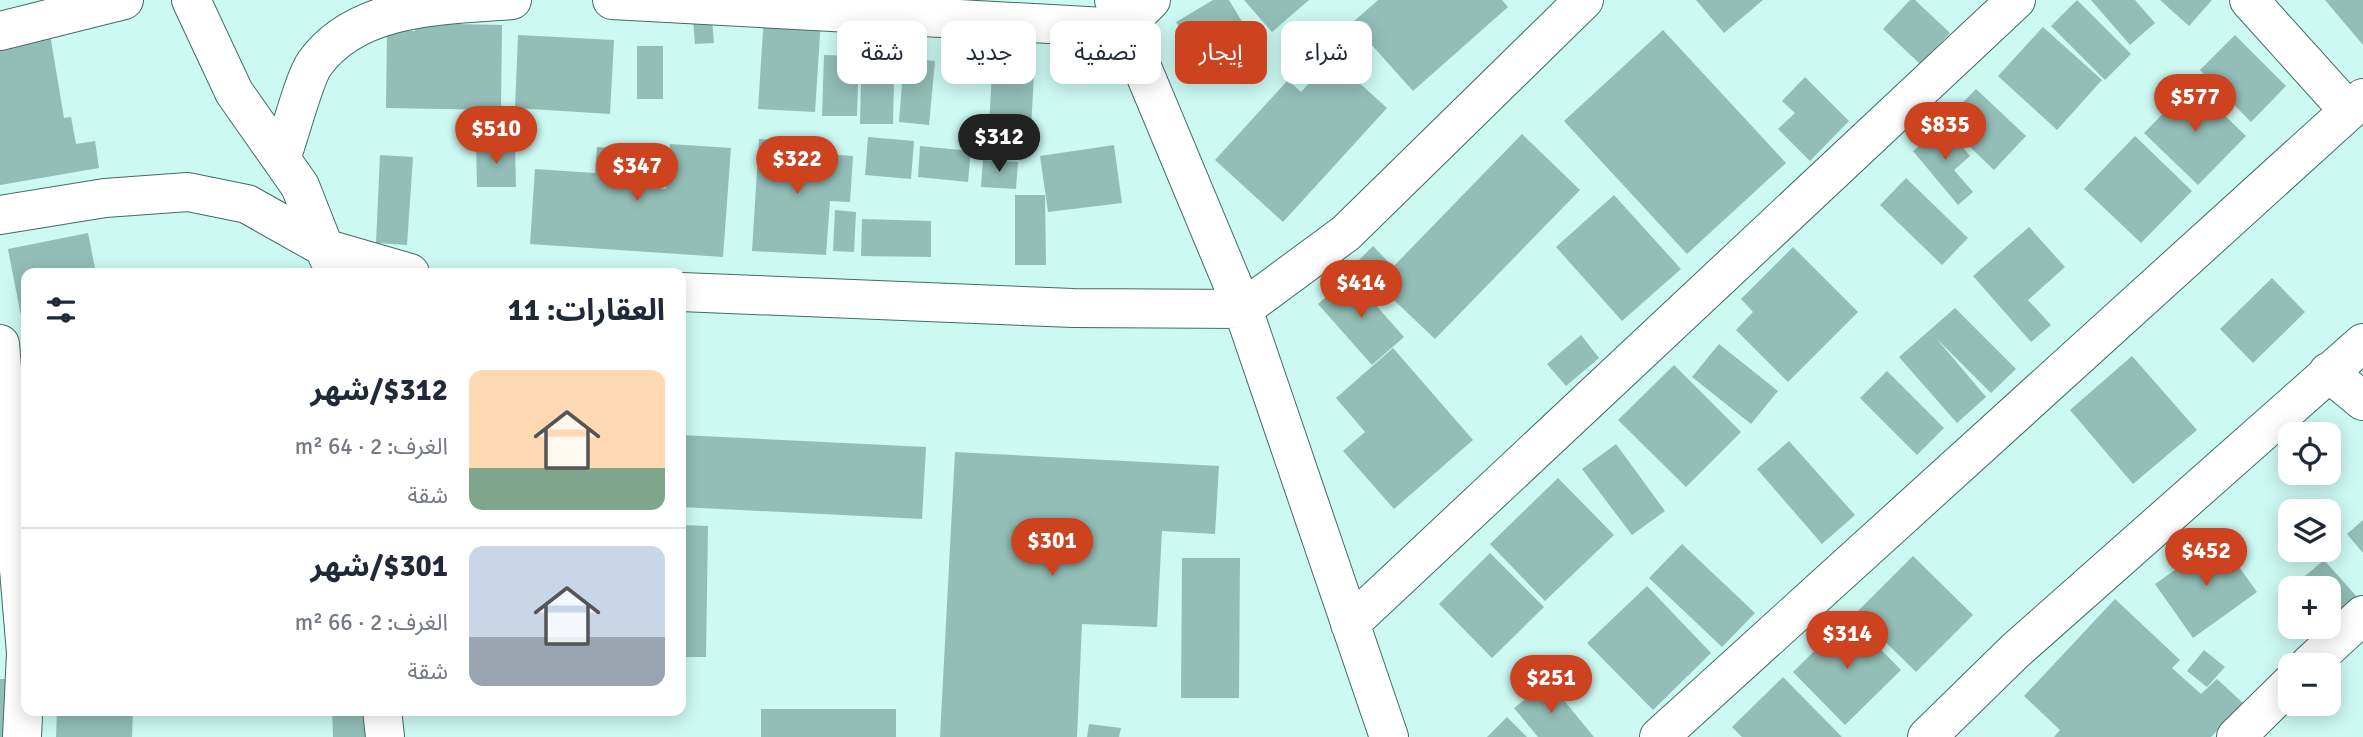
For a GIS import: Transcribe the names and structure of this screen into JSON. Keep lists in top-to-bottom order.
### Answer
{
  "page": {
    "chip": [
      "شراء",
      "إيجار",
      "تصفية",
      "جديد",
      "شقة"
    ],
    "price": [
      "$577",
      "$835",
      "$510",
      "$312",
      "$322",
      "$347",
      "$414",
      "$301",
      "$452",
      "$314",
      "$251"
    ],
    "heading": "العقارات: 11",
    "list": [
      {
        "name": "$312/شهر",
        "note": "الغرف: 2 · 64 m² · شقة"
      },
      {
        "name": "$301/شهر",
        "note": "الغرف: 2 · 66 m² · شقة"
      }
    ],
    "map_buttons": ["+", "−"]
  }
}
